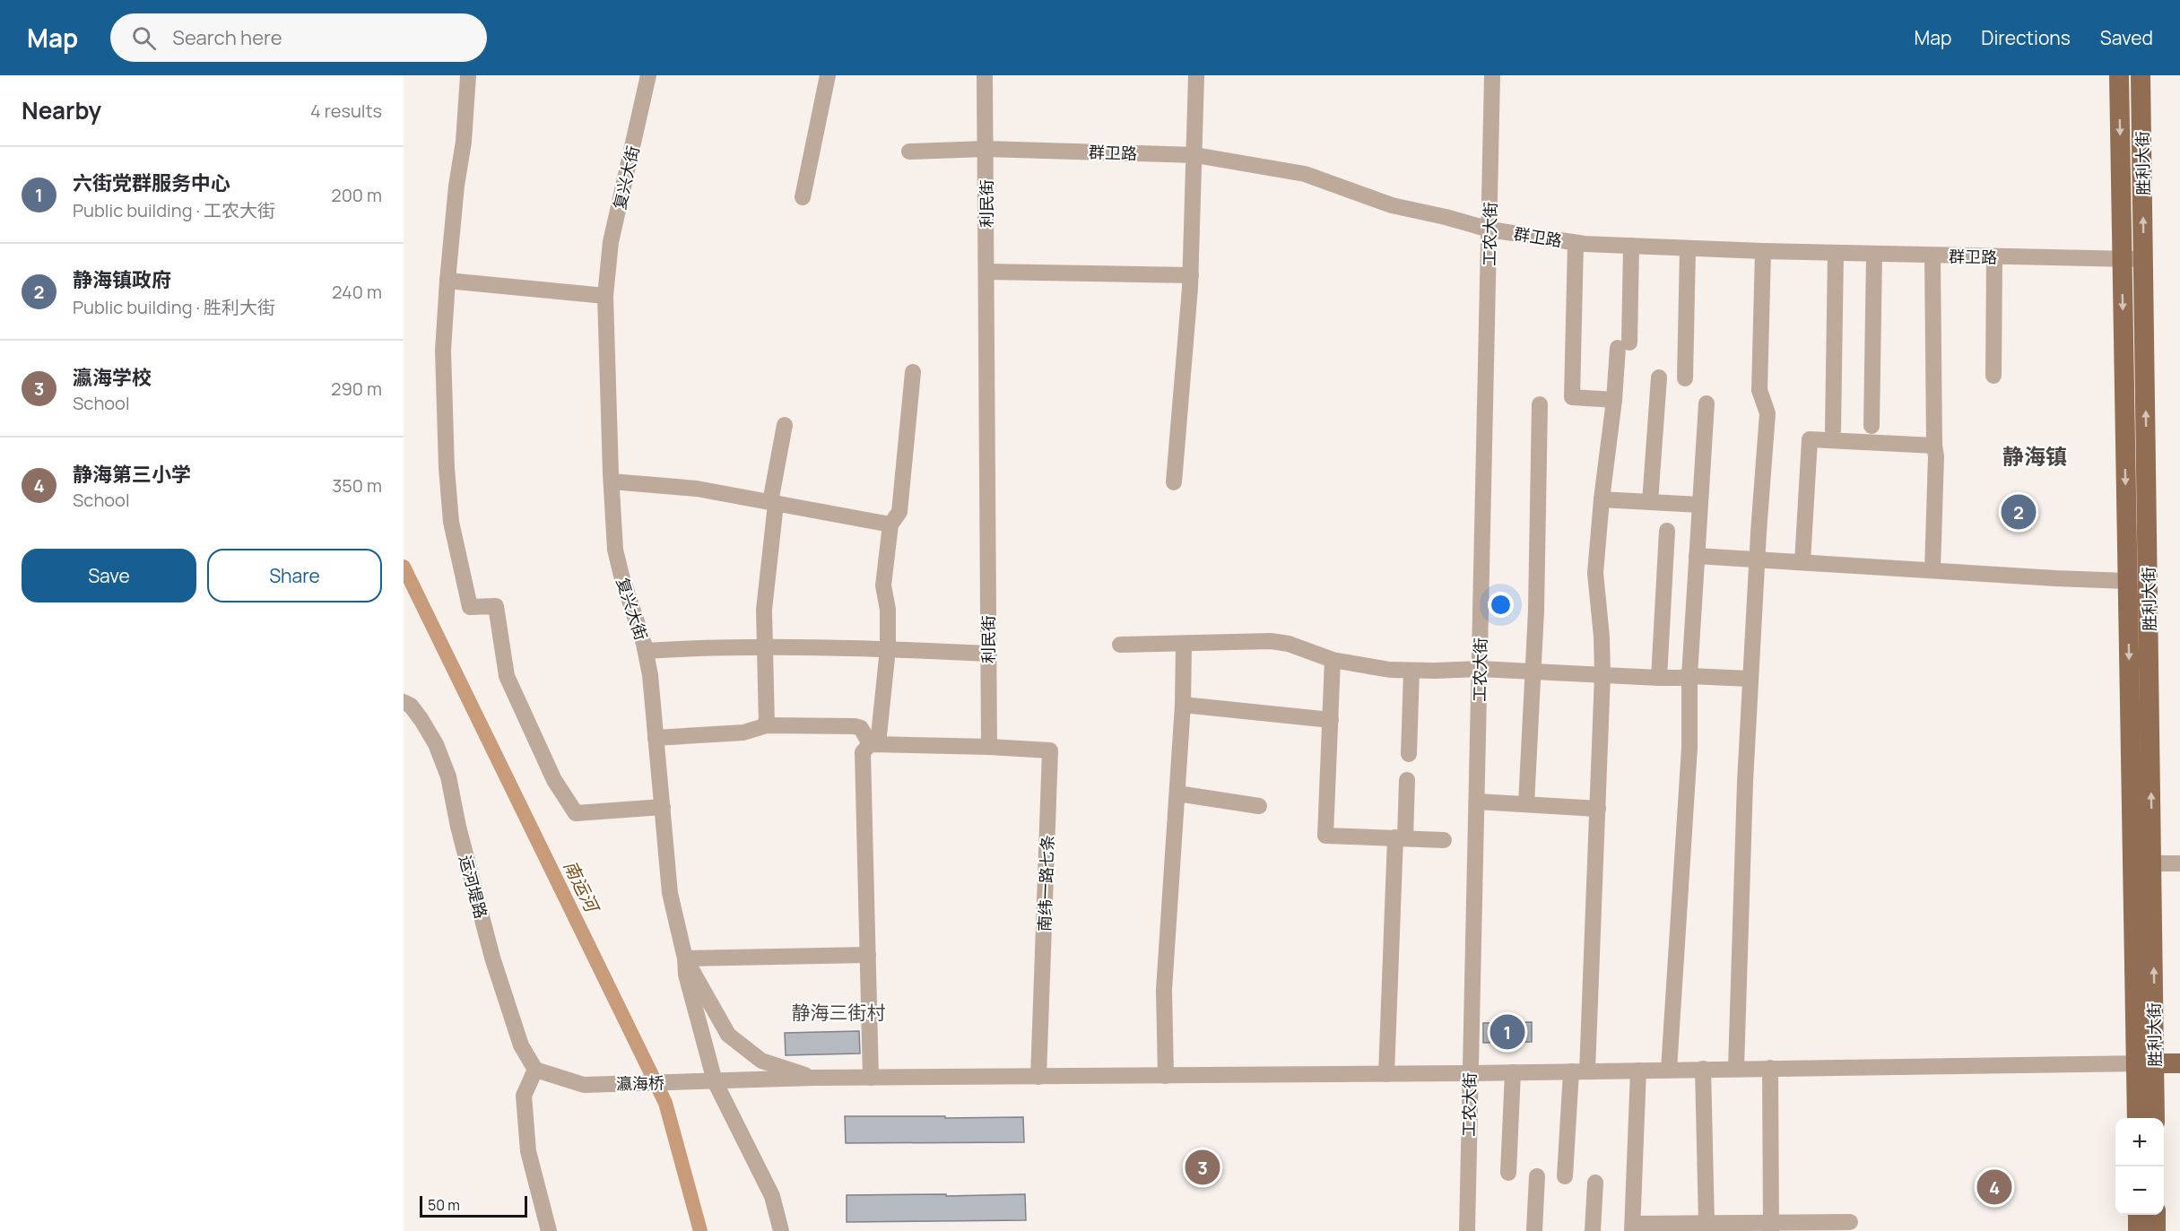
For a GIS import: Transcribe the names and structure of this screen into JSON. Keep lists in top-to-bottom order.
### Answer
{
  "streets": {
    "main road": ["胜利大街"],
    "street": [
      "群卫路",
      "复兴大街",
      "利民街",
      "工农大街",
      "南纬一路七条",
      "运河堤路",
      "瀛海桥"
    ]
  },
  "crossings": [
    ["群卫路", "胜利大街"],
    ["群卫路", "利民街"],
    ["群卫路", "工农大街"],
    ["胜利大街", "瀛海桥"],
    ["复兴大街", "瀛海桥"],
    ["利民街", "南纬一路七条"],
    ["工农大街", "瀛海桥"],
    ["南纬一路七条", "瀛海桥"],
    ["运河堤路", "瀛海桥"]
  ],
  "districts": ["静海镇", "静海三街村"],
  "water": ["南运河"],
  "scale_bar": "50 m",
  "page": {
    "header": "Map",
    "search": "Search here",
    "nav": ["Map", "Directions", "Saved"],
    "heading": ["Nearby", "4 results"],
    "list": [
      {
        "mark": "1",
        "name": "六街党群服务中心",
        "note": "Public building · 工农大街",
        "value": "200 m"
      },
      {
        "mark": "2",
        "name": "静海镇政府",
        "note": "Public building · 胜利大街",
        "value": "240 m"
      },
      {
        "mark": "3",
        "name": "瀛海学校",
        "note": "School",
        "value": "290 m"
      },
      {
        "mark": "4",
        "name": "静海第三小学",
        "note": "School",
        "value": "350 m"
      }
    ],
    "pins": [
      "2",
      "1",
      "3",
      "4"
    ],
    "buttons": ["Save", "Share"],
    "map_buttons": ["+", "−"],
    "scale": "50 m"
  }
}
